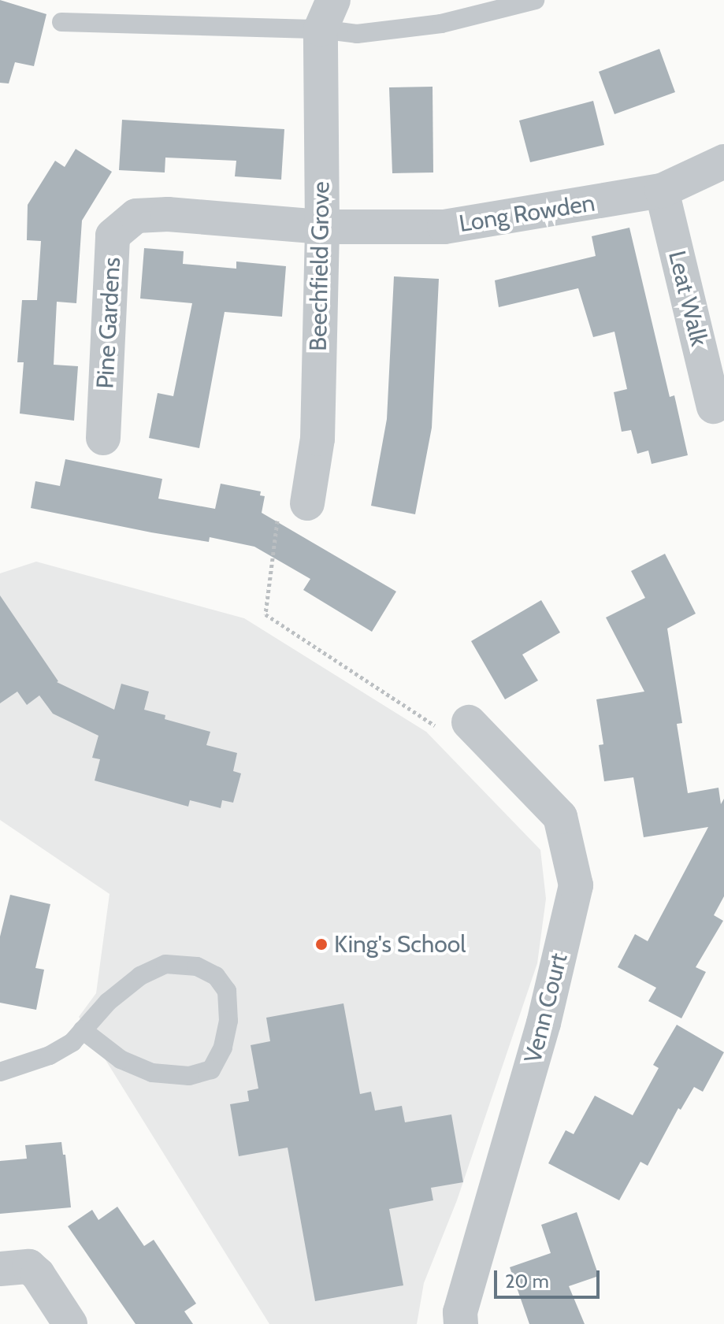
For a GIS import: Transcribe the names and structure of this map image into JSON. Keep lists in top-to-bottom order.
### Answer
{
  "streets": {
    "street": [
      "Long Rowden",
      "Beechfield Grove",
      "Leat Walk",
      "Pine Gardens",
      "Venn Court"
    ]
  },
  "crossings": [
    ["Long Rowden", "Beechfield Grove"],
    ["Long Rowden", "Leat Walk"],
    ["Long Rowden", "Pine Gardens"],
    ["Beechfield Grove", "Pine Gardens"]
  ],
  "places": ["King's School"],
  "scale_bar": "20 m"
}
